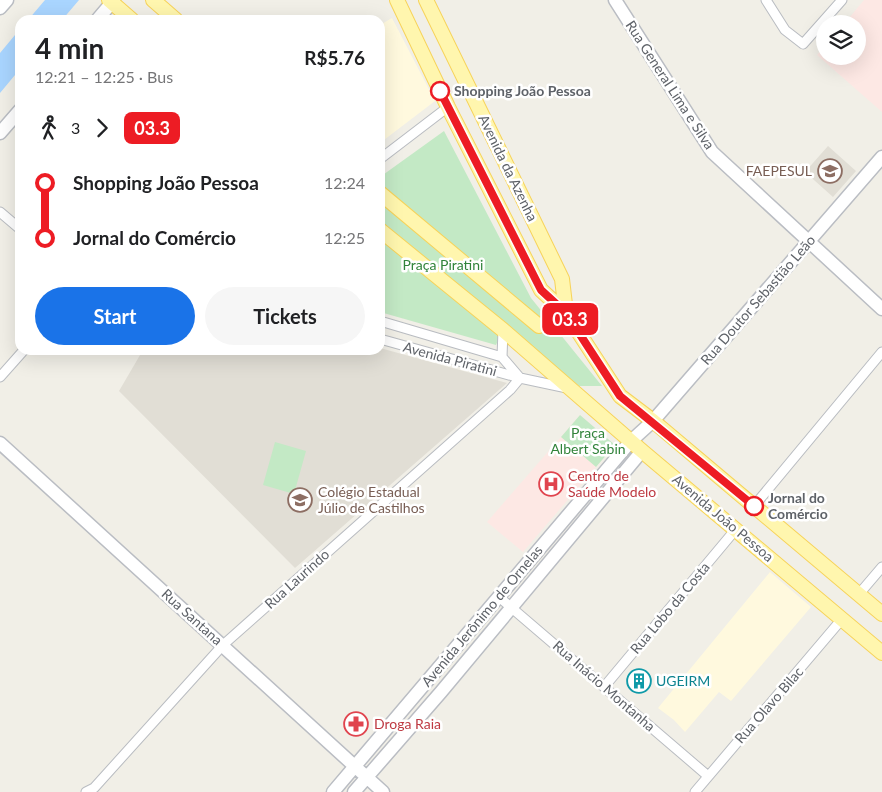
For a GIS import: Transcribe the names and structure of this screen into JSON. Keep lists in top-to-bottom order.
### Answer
{
  "streets": {
    "main road": ["Avenida da Azenha", "Avenida João Pessoa"],
    "street": [
      "Rua General Lima e Silva",
      "Rua Doutor Sebastião Leão",
      "Avenida Piratini",
      "Rua Laurindo",
      "Rua Lobo da Costa",
      "Avenida Jerônimo de Ornelas",
      "Rua Santana",
      "Rua Inácio Montanha",
      "Rua Olavo Bilac"
    ]
  },
  "crossings": [
    ["Rua General Lima e Silva", "Rua Doutor Sebastião Leão"],
    ["Avenida da Azenha", "Rua Doutor Sebastião Leão"],
    ["Rua Doutor Sebastião Leão", "Avenida João Pessoa"],
    ["Rua Doutor Sebastião Leão", "Avenida Jerônimo de Ornelas"],
    ["Avenida Piratini", "Avenida João Pessoa"],
    ["Avenida Piratini", "Rua Laurindo"],
    ["Avenida João Pessoa", "Rua Lobo da Costa"],
    ["Avenida João Pessoa", "Avenida Jerônimo de Ornelas"],
    ["Avenida João Pessoa", "Rua Olavo Bilac"],
    ["Rua Laurindo", "Rua Santana"],
    ["Rua Lobo da Costa", "Rua Inácio Montanha"],
    ["Avenida Jerônimo de Ornelas", "Rua Santana"],
    ["Avenida Jerônimo de Ornelas", "Rua Inácio Montanha"],
    ["Rua Inácio Montanha", "Rua Olavo Bilac"]
  ],
  "parks": ["Praça Piratini", "Praça Albert Sabin"],
  "places": {
    "other": ["Shopping João Pessoa", "Jornal do Comércio"],
    "school or university": ["FAEPESUL", "Colégio Estadual Júlio de Castilhos"],
    "hospital": ["Centro de Saúde Modelo"],
    "building": ["UGEIRM"],
    "pharmacy": ["Droga Raia"]
  },
  "lines": ["bus line 03.3"],
  "page": {
    "on_map": "03.3",
    "heading": ["4 min", "12:21 – 12:25 · Bus", "R$5.76"],
    "legs": ["3", "03.3"],
    "list": [
      {
        "name": "Shopping João Pessoa",
        "value": "12:24"
      },
      {
        "name": "Jornal do Comércio",
        "value": "12:25"
      }
    ],
    "buttons": ["Start", "Tickets"]
  }
}
